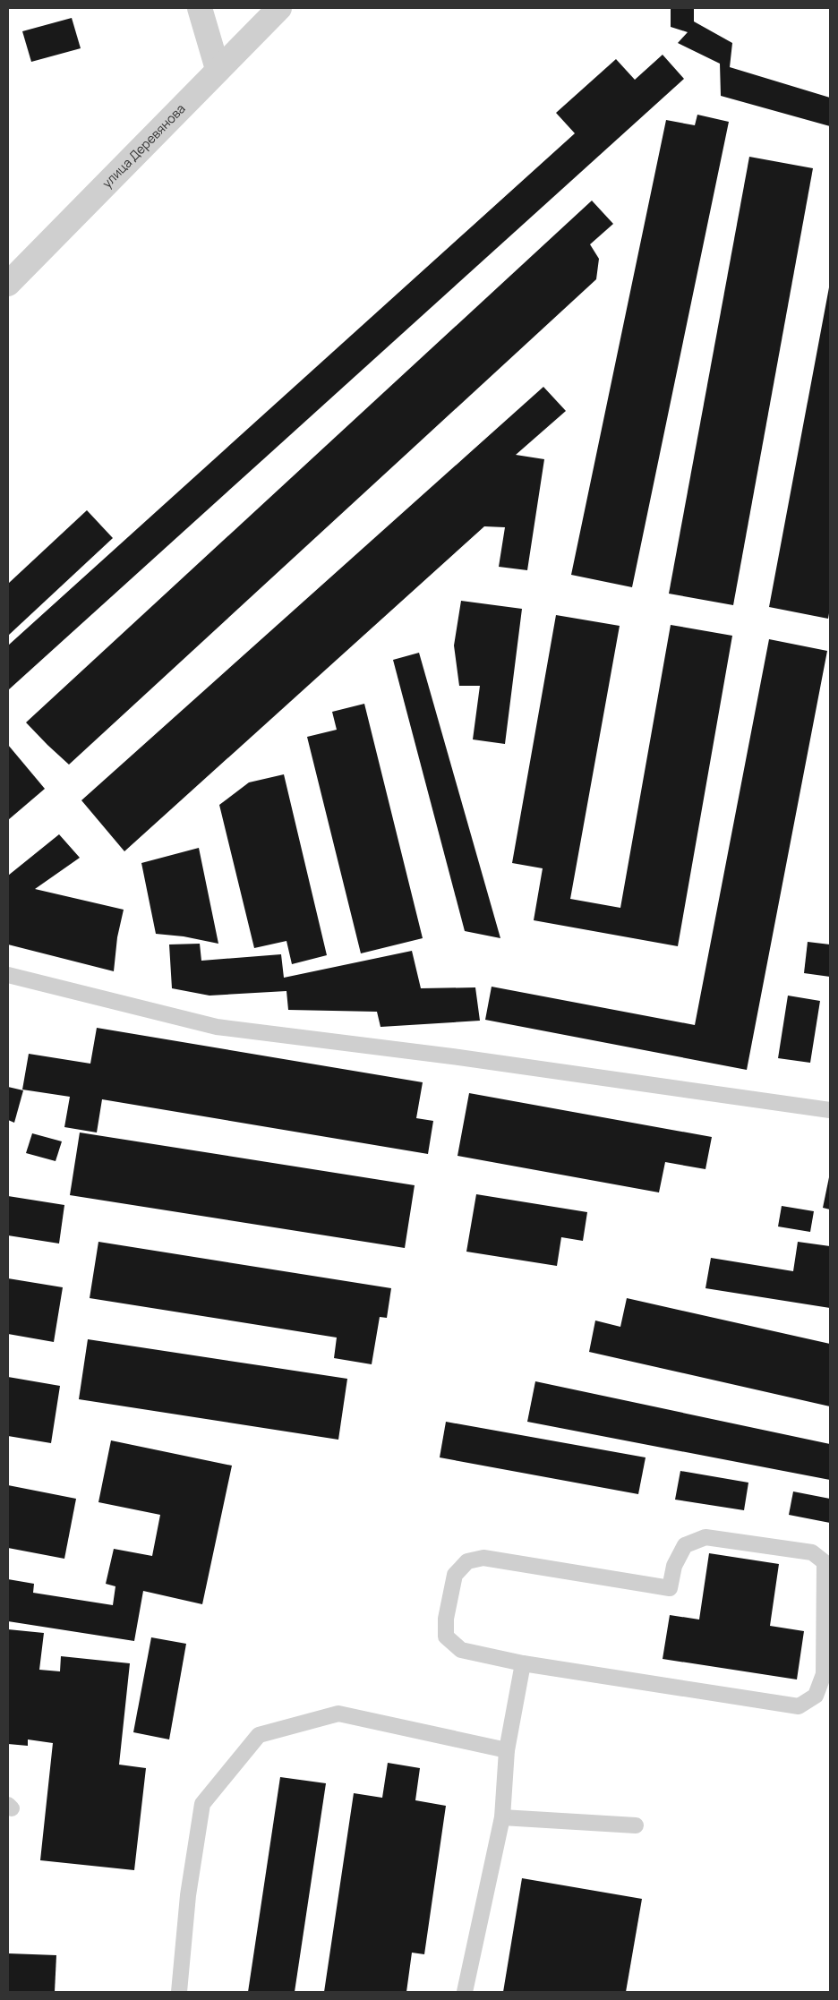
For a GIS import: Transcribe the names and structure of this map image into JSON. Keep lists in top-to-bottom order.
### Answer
{
  "streets": {
    "street": ["улица Деревянова"]
  }
}
